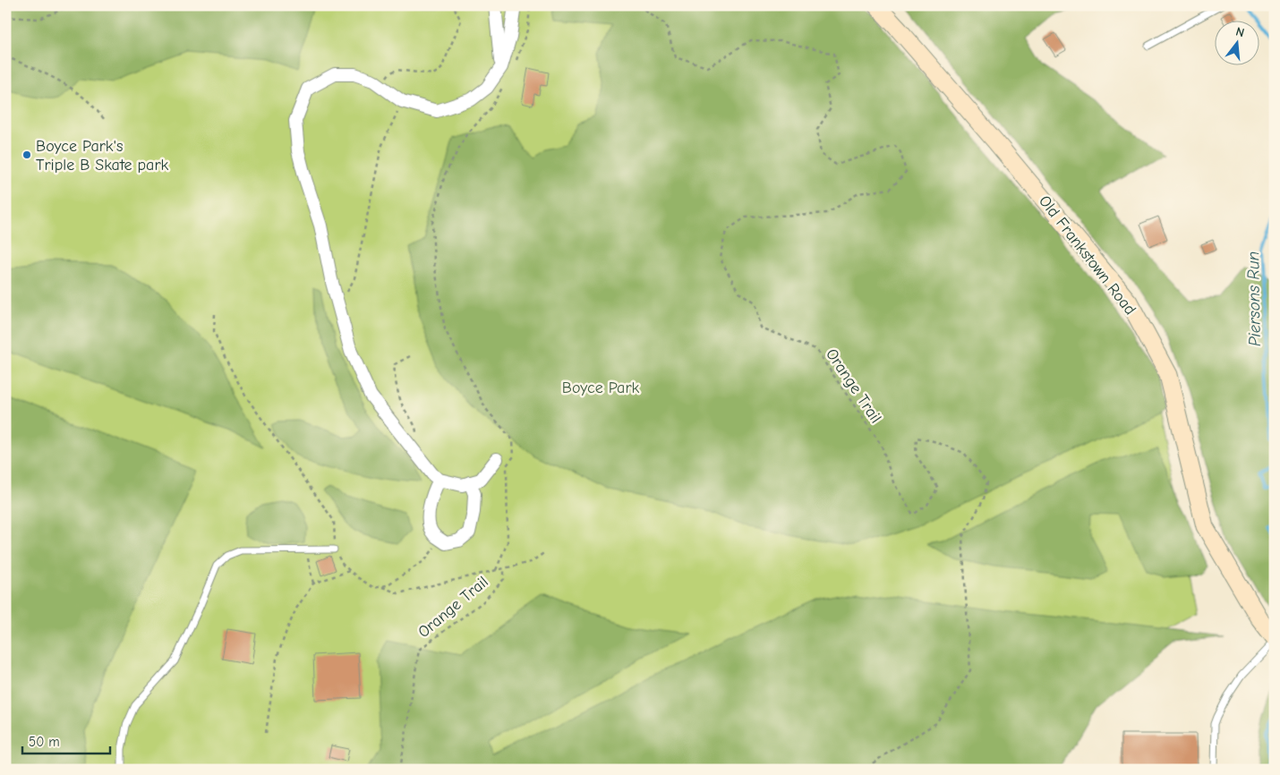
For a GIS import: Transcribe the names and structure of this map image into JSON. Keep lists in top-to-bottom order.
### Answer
{
  "streets": {
    "street": ["Old Frankstown Road"],
    "path": ["Orange Trail"]
  },
  "water": ["Piersons Run"],
  "parks": ["Boyce Park"],
  "places": ["Boyce Park's Triple B Skate park"],
  "scale_bar": "50 m",
  "north": "top"
}
